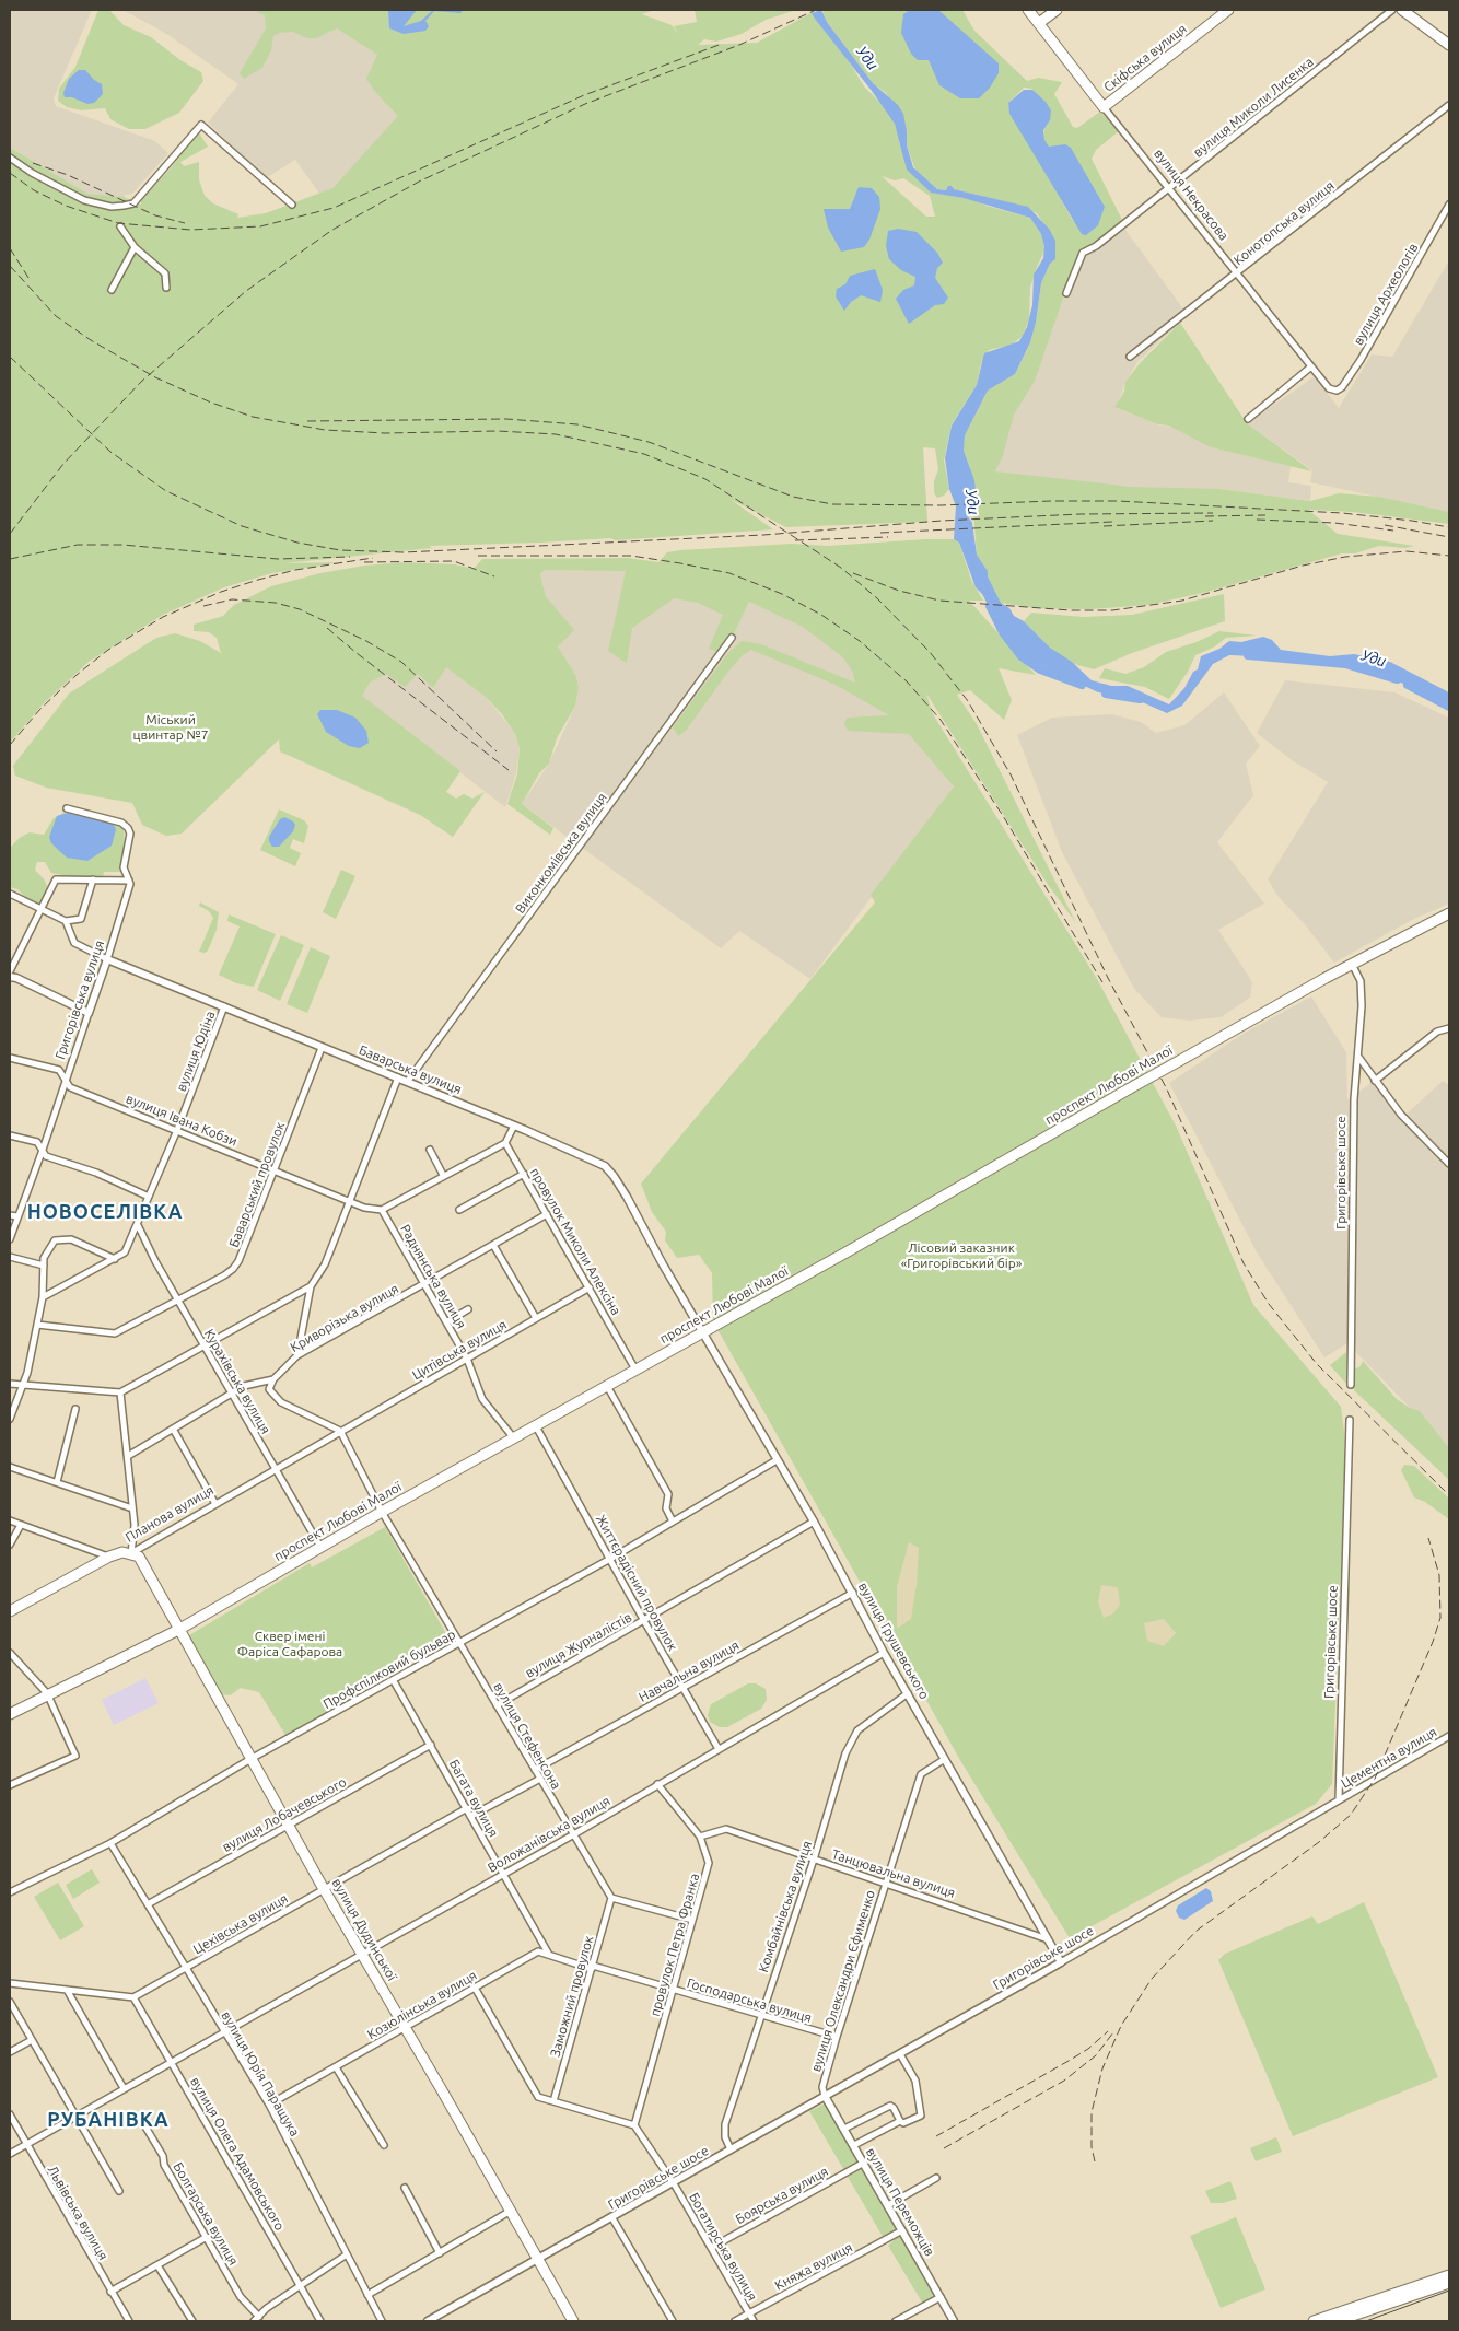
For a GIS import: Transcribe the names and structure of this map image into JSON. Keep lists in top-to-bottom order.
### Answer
{
  "streets": {
    "main road": [
      "Скіфська вулиця",
      "вулиця Некрасова",
      "проспект Любові Малої",
      "Планова вулиця",
      "вулиця Дудинської"
    ],
    "street": [
      "вулиця Миколи Лисенка",
      "Конотопська вулиця",
      "вулиця Археологів",
      "Виконкомівська вулиця",
      "Григорівська вулиця",
      "вулиця Юдіна",
      "Баварська вулиця",
      "вулиця Івана Кобзи",
      "Григорівське шосе",
      "Баварський провулок",
      "провулок Миколи Алексіна",
      "Раднянська вулиця",
      "Криворізька вулиця",
      "Цитівська вулиця",
      "Курахівська вулиця",
      "Життєрадісний провулок",
      "вулиця Грушевського",
      "вулиця Журналістів",
      "Профспілковий бульвар",
      "Навчальна вулиця",
      "вулиця Стефенсона",
      "Цементна вулиця",
      "Багата вулиця",
      "вулиця Лобачевського",
      "Воложанівська вулиця",
      "Танцювальна вулиця",
      "Комбайнівська вулиця",
      "Цехівська вулиця",
      "провулок Петра Франка",
      "вулиця Олександри Єфименко",
      "Заможний провулок",
      "Господарська вулиця",
      "Козюлінська вулиця",
      "вулиця Юрія Паращука",
      "вулиця Олега Адамовського",
      "Боярська вулиця",
      "вулиця Переможців",
      "Львівська вулиця",
      "Болгарська вулиця",
      "Богатирська вулиця",
      "Княжа вулиця"
    ]
  },
  "crossings": [
    ["Скіфська вулиця", "вулиця Некрасова"],
    ["вулиця Миколи Лисенка", "вулиця Некрасова"],
    ["вулиця Некрасова", "Конотопська вулиця"],
    ["вулиця Некрасова", "вулиця Археологів"],
    ["Виконкомівська вулиця", "Баварська вулиця"],
    ["Григорівська вулиця", "Баварська вулиця"],
    ["Григорівська вулиця", "вулиця Івана Кобзи"],
    ["вулиця Юдіна", "Баварська вулиця"],
    ["вулиця Юдіна", "вулиця Івана Кобзи"],
    ["вулиця Юдіна", "Курахівська вулиця"],
    ["Баварська вулиця", "проспект Любові Малої"],
    ["Баварська вулиця", "Баварський провулок"],
    ["Баварська вулиця", "вулиця Грушевського"],
    ["проспект Любові Малої", "Григорівське шосе"],
    ["проспект Любові Малої", "провулок Миколи Алексіна"],
    ["проспект Любові Малої", "Раднянська вулиця"],
    ["проспект Любові Малої", "Курахівська вулиця"],
    ["проспект Любові Малої", "Життєрадісний провулок"],
    ["проспект Любові Малої", "вулиця Грушевського"],
    ["проспект Любові Малої", "вулиця Стефенсона"],
    ["проспект Любові Малої", "вулиця Дудинської"],
    ["вулиця Івана Кобзи", "Баварський провулок"],
    ["вулиця Івана Кобзи", "Раднянська вулиця"],
    ["Григорівське шосе", "вулиця Грушевського"],
    ["Григорівське шосе", "Цементна вулиця"],
    ["Григорівське шосе", "Комбайнівська вулиця"],
    ["Григорівське шосе", "вулиця Дудинської"],
    ["Григорівське шосе", "вулиця Олександри Єфименко"],
    ["Григорівське шосе", "вулиця Переможців"],
    ["Григорівське шосе", "Богатирська вулиця"],
    ["Баварський провулок", "Курахівська вулиця"],
    ["провулок Миколи Алексіна", "Криворізька вулиця"],
    ["провулок Миколи Алексіна", "Цитівська вулиця"],
    ["Раднянська вулиця", "Криворізька вулиця"],
    ["Раднянська вулиця", "Цитівська вулиця"],
    ["Цитівська вулиця", "Планова вулиця"],
    ["Цитівська вулиця", "вулиця Стефенсона"],
    ["Курахівська вулиця", "Планова вулиця"],
    ["Планова вулиця", "вулиця Стефенсона"],
    ["Планова вулиця", "вулиця Дудинської"],
    ["Життєрадісний провулок", "вулиця Журналістів"],
    ["Життєрадісний провулок", "Профспілковий бульвар"],
    ["Життєрадісний провулок", "Навчальна вулиця"],
    ["Життєрадісний провулок", "Воложанівська вулиця"],
    ["вулиця Грушевського", "вулиця Журналістів"],
    ["вулиця Грушевського", "Профспілковий бульвар"],
    ["вулиця Грушевського", "Навчальна вулиця"],
    ["вулиця Грушевського", "Воложанівська вулиця"],
    ["вулиця Грушевського", "Танцювальна вулиця"],
    ["вулиця Грушевського", "Комбайнівська вулиця"],
    ["вулиця Грушевського", "вулиця Олександри Єфименко"],
    ["вулиця Журналістів", "вулиця Стефенсона"],
    ["Профспілковий бульвар", "вулиця Стефенсона"],
    ["Профспілковий бульвар", "Багата вулиця"],
    ["Профспілковий бульвар", "вулиця Дудинської"],
    ["Профспілковий бульвар", "вулиця Юрія Паращука"],
    ["Навчальна вулиця", "вулиця Стефенсона"],
    ["вулиця Стефенсона", "Воложанівська вулиця"],
    ["вулиця Стефенсона", "Заможний провулок"],
    ["Багата вулиця", "вулиця Лобачевського"],
    ["Багата вулиця", "Воложанівська вулиця"],
    ["Багата вулиця", "Цехівська вулиця"],
    ["Багата вулиця", "Козюлінська вулиця"],
    ["вулиця Лобачевського", "вулиця Дудинської"],
    ["вулиця Лобачевського", "вулиця Юрія Паращука"],
    ["Воложанівська вулиця", "вулиця Дудинської"],
    ["Воложанівська вулиця", "провулок Петра Франка"],
    ["Воложанівська вулиця", "вулиця Юрія Паращука"],
    ["Воложанівська вулиця", "вулиця Олега Адамовського"],
    ["Воложанівська вулиця", "Львівська вулиця"],
    ["Танцювальна вулиця", "Комбайнівська вулиця"],
    ["Танцювальна вулиця", "провулок Петра Франка"],
    ["Танцювальна вулиця", "вулиця Олександри Єфименко"],
    ["Комбайнівська вулиця", "Господарська вулиця"],
    ["Цехівська вулиця", "вулиця Дудинської"],
    ["Цехівська вулиця", "вулиця Юрія Паращука"],
    ["Цехівська вулиця", "вулиця Олега Адамовського"],
    ["вулиця Дудинської", "Козюлінська вулиця"],
    ["провулок Петра Франка", "Господарська вулиця"],
    ["провулок Петра Франка", "Богатирська вулиця"],
    ["вулиця Олександри Єфименко", "Господарська вулиця"],
    ["вулиця Олександри Єфименко", "вулиця Переможців"],
    ["Заможний провулок", "Господарська вулиця"],
    ["Заможний провулок", "Козюлінська вулиця"],
    ["Господарська вулиця", "Козюлінська вулиця"],
    ["Козюлінська вулиця", "вулиця Юрія Паращука"],
    ["Боярська вулиця", "вулиця Переможців"],
    ["Боярська вулиця", "Богатирська вулиця"],
    ["вулиця Переможців", "Княжа вулиця"],
    ["Богатирська вулиця", "Княжа вулиця"]
  ],
  "districts": ["НОВОСЕЛІВКА", "РУБАНІВКА"],
  "water": ["Уди"],
  "parks": ["Міський цвинтар №7", "Лісовий заказник «Григорівський бір»", "Сквер імені Фаріса Сафарова"]
}
